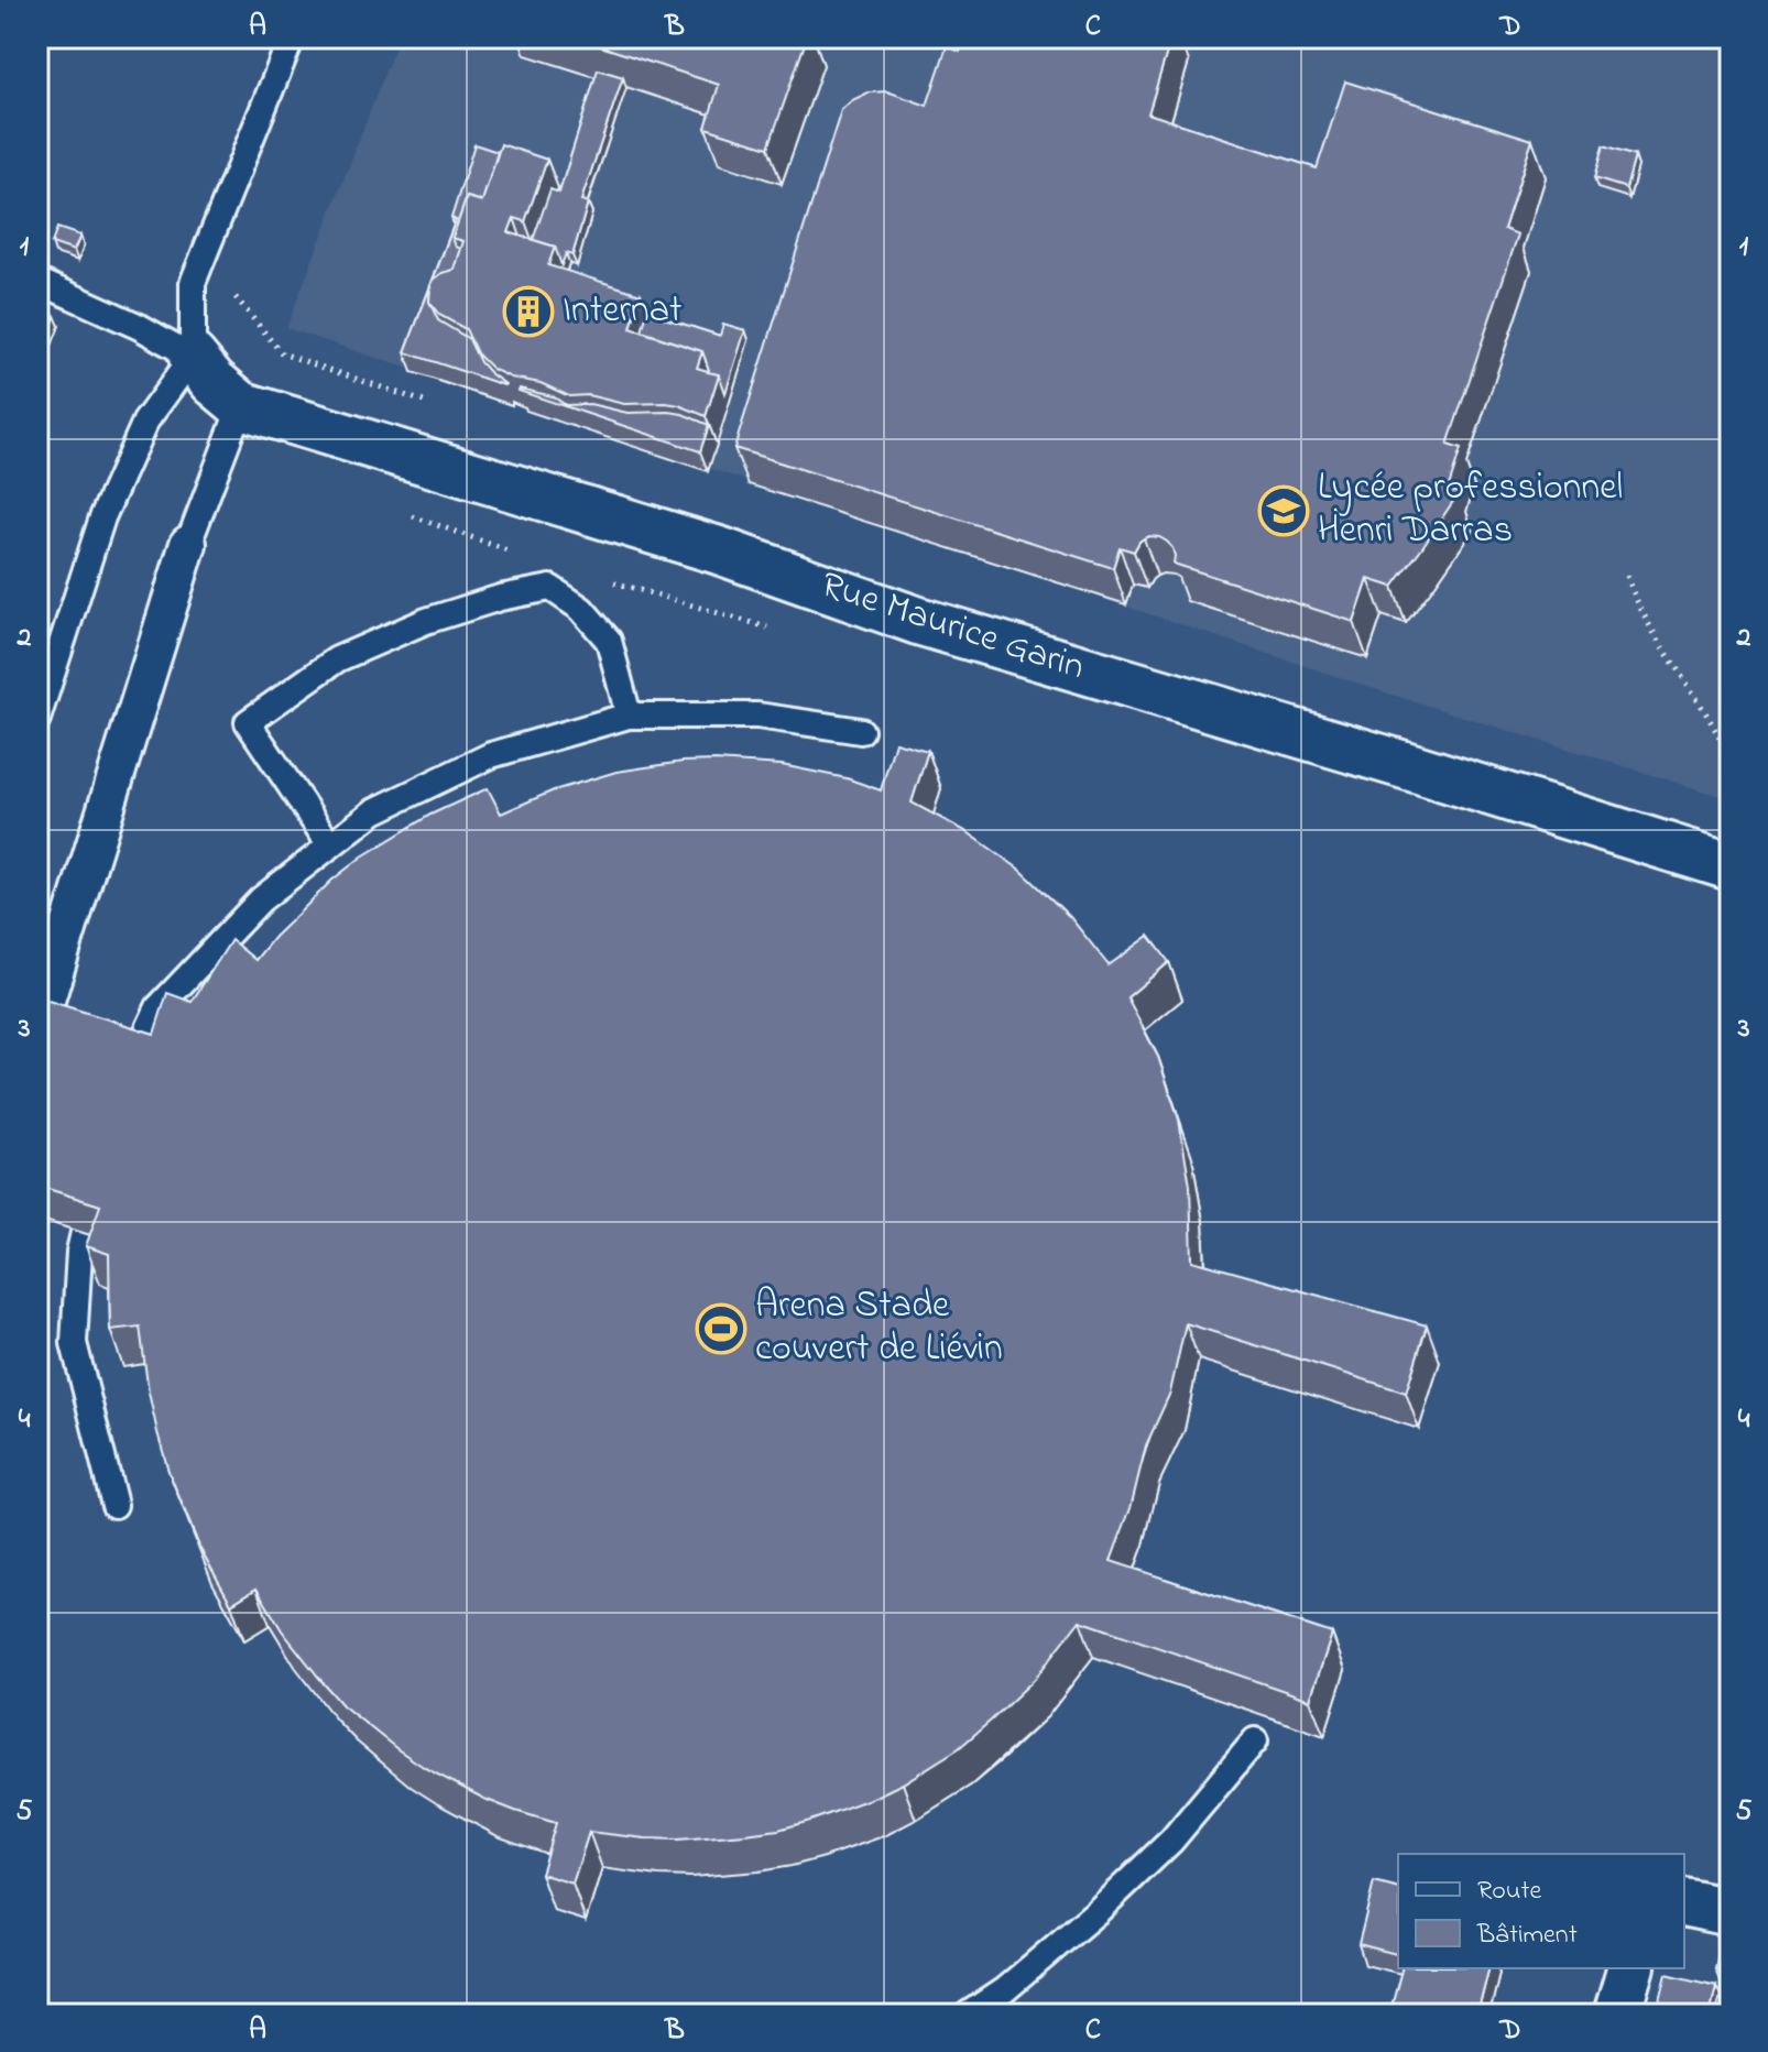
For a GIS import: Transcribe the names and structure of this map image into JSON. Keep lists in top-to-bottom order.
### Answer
{
  "streets": {
    "street": ["Rue Maurice Garin"]
  },
  "places": {
    "building": ["Internat"],
    "school or university": ["Lycée professionnel Henri Darras"],
    "sports": ["Arena Stade couvert de Liévin"]
  },
  "legend": ["Route", "Bâtiment"],
  "grid": {
    "columns": [
      "A",
      "B",
      "C",
      "D"
    ],
    "rows": [
      "1",
      "2",
      "3",
      "4",
      "5"
    ]
  }
}
